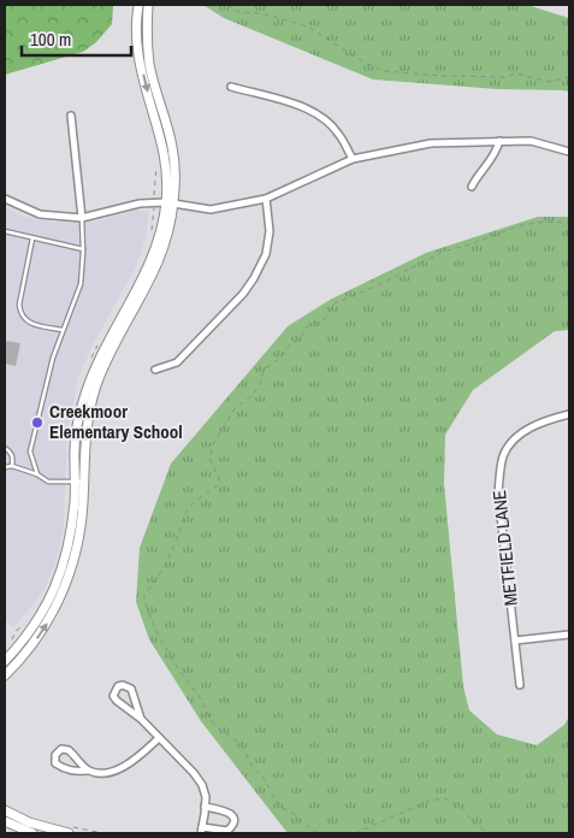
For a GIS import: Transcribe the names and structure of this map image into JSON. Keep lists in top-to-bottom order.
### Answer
{
  "streets": {
    "street": ["METFIELD LANE"]
  },
  "places": ["Creekmoor Elementary School"],
  "scale_bar": "100 m"
}
